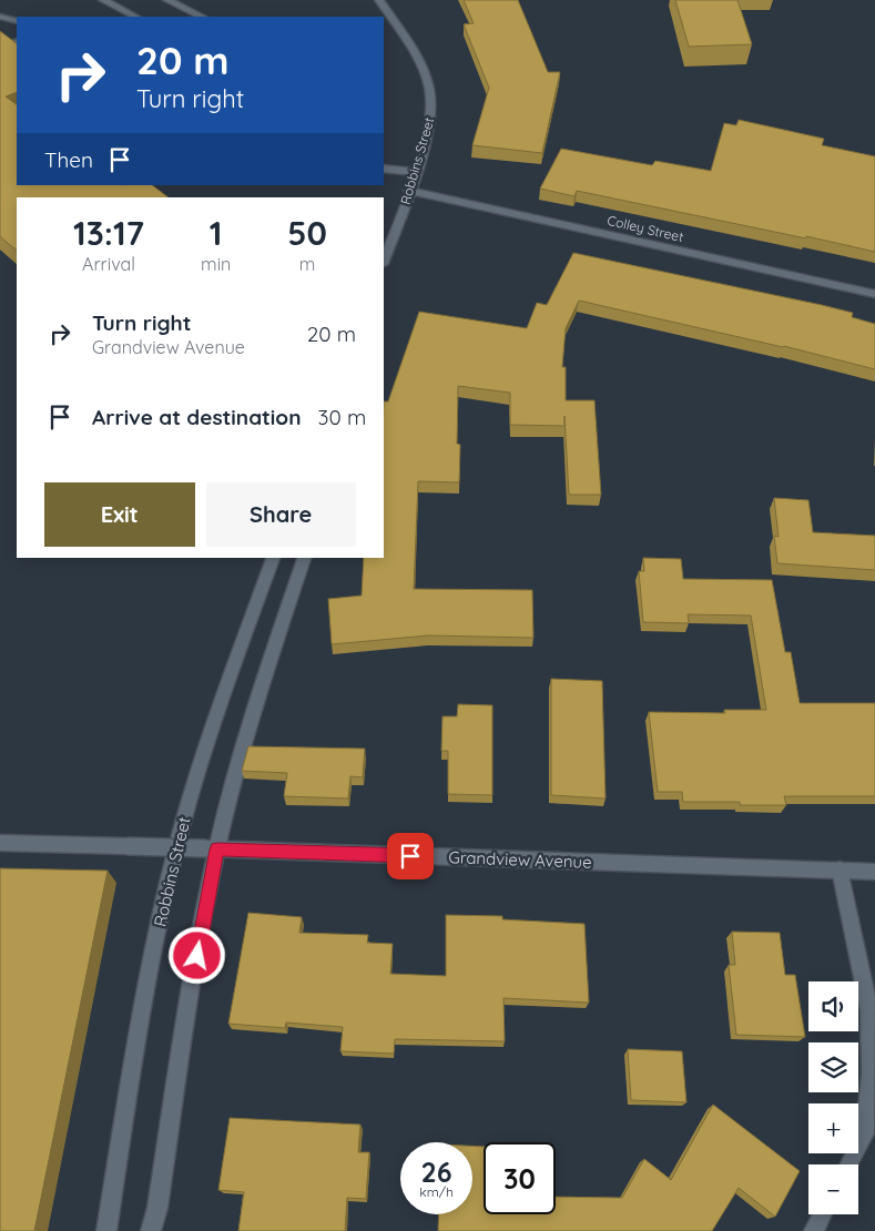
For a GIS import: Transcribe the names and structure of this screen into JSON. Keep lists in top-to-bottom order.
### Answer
{
  "streets": {
    "street": ["Robbins Street", "Colley Street", "Grandview Avenue"]
  },
  "crossings": [
    ["Robbins Street", "Colley Street"]
  ],
  "page": {
    "turn": ["20 m", "Turn right"],
    "then": "Then",
    "eta": [
      "13:17",
      "Arrival",
      "1",
      "min",
      "50",
      "m"
    ],
    "list": [
      {
        "name": "Turn right",
        "note": "Grandview Avenue",
        "value": "20 m"
      },
      {
        "name": "Arrive at destination",
        "value": "30 m"
      }
    ],
    "buttons": ["Exit", "Share"],
    "map_buttons": ["+", "−"],
    "speed": "26 km/h",
    "limit": "30"
  }
}
